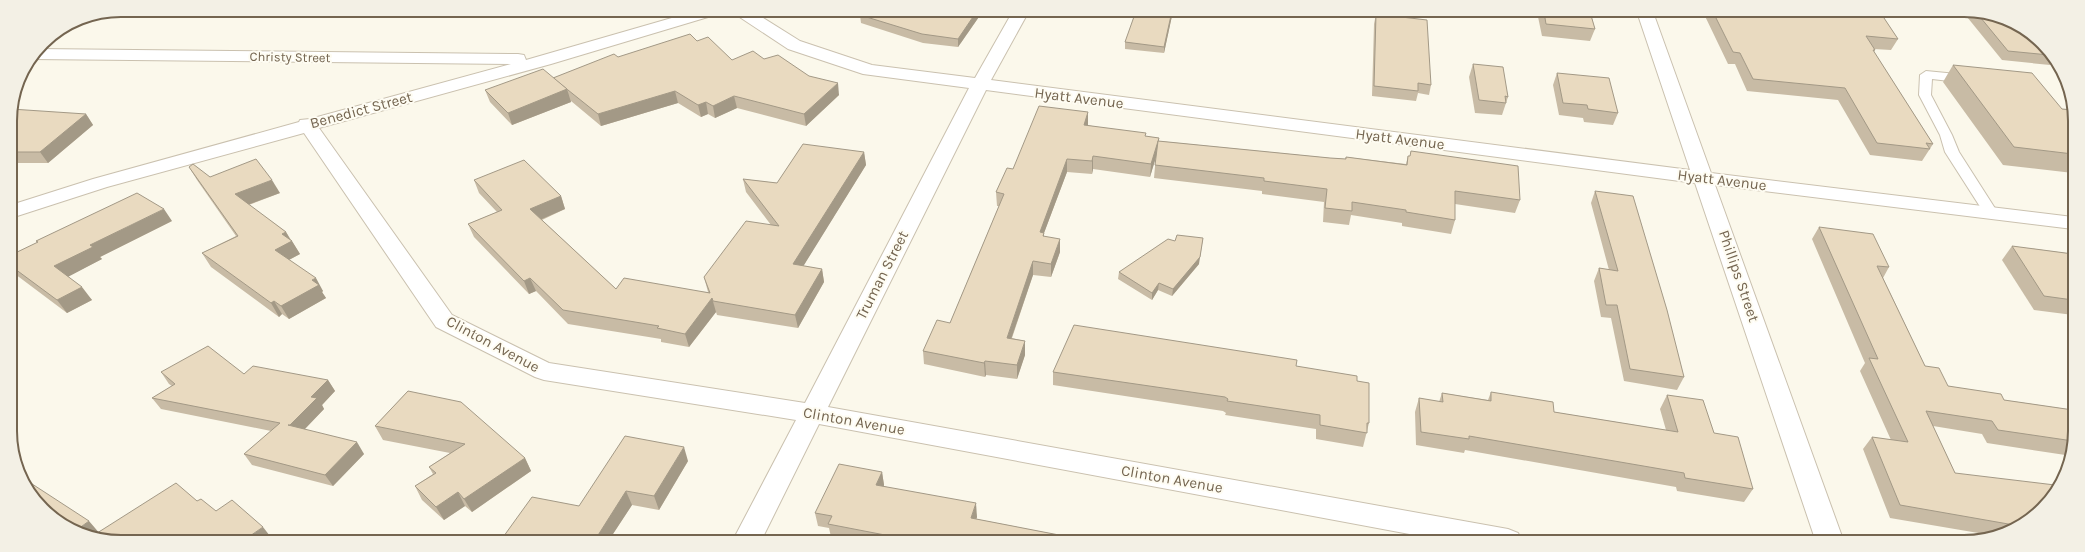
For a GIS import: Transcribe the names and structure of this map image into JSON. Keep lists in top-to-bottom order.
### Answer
{
  "streets": {
    "street": [
      "Christy Street",
      "Hyatt Avenue",
      "Benedict Street",
      "Truman Street",
      "Phillips Street",
      "Clinton Avenue"
    ]
  },
  "crossings": [
    ["Christy Street", "Benedict Street"],
    ["Hyatt Avenue", "Truman Street"],
    ["Hyatt Avenue", "Phillips Street"],
    ["Benedict Street", "Clinton Avenue"],
    ["Truman Street", "Clinton Avenue"]
  ]
}
